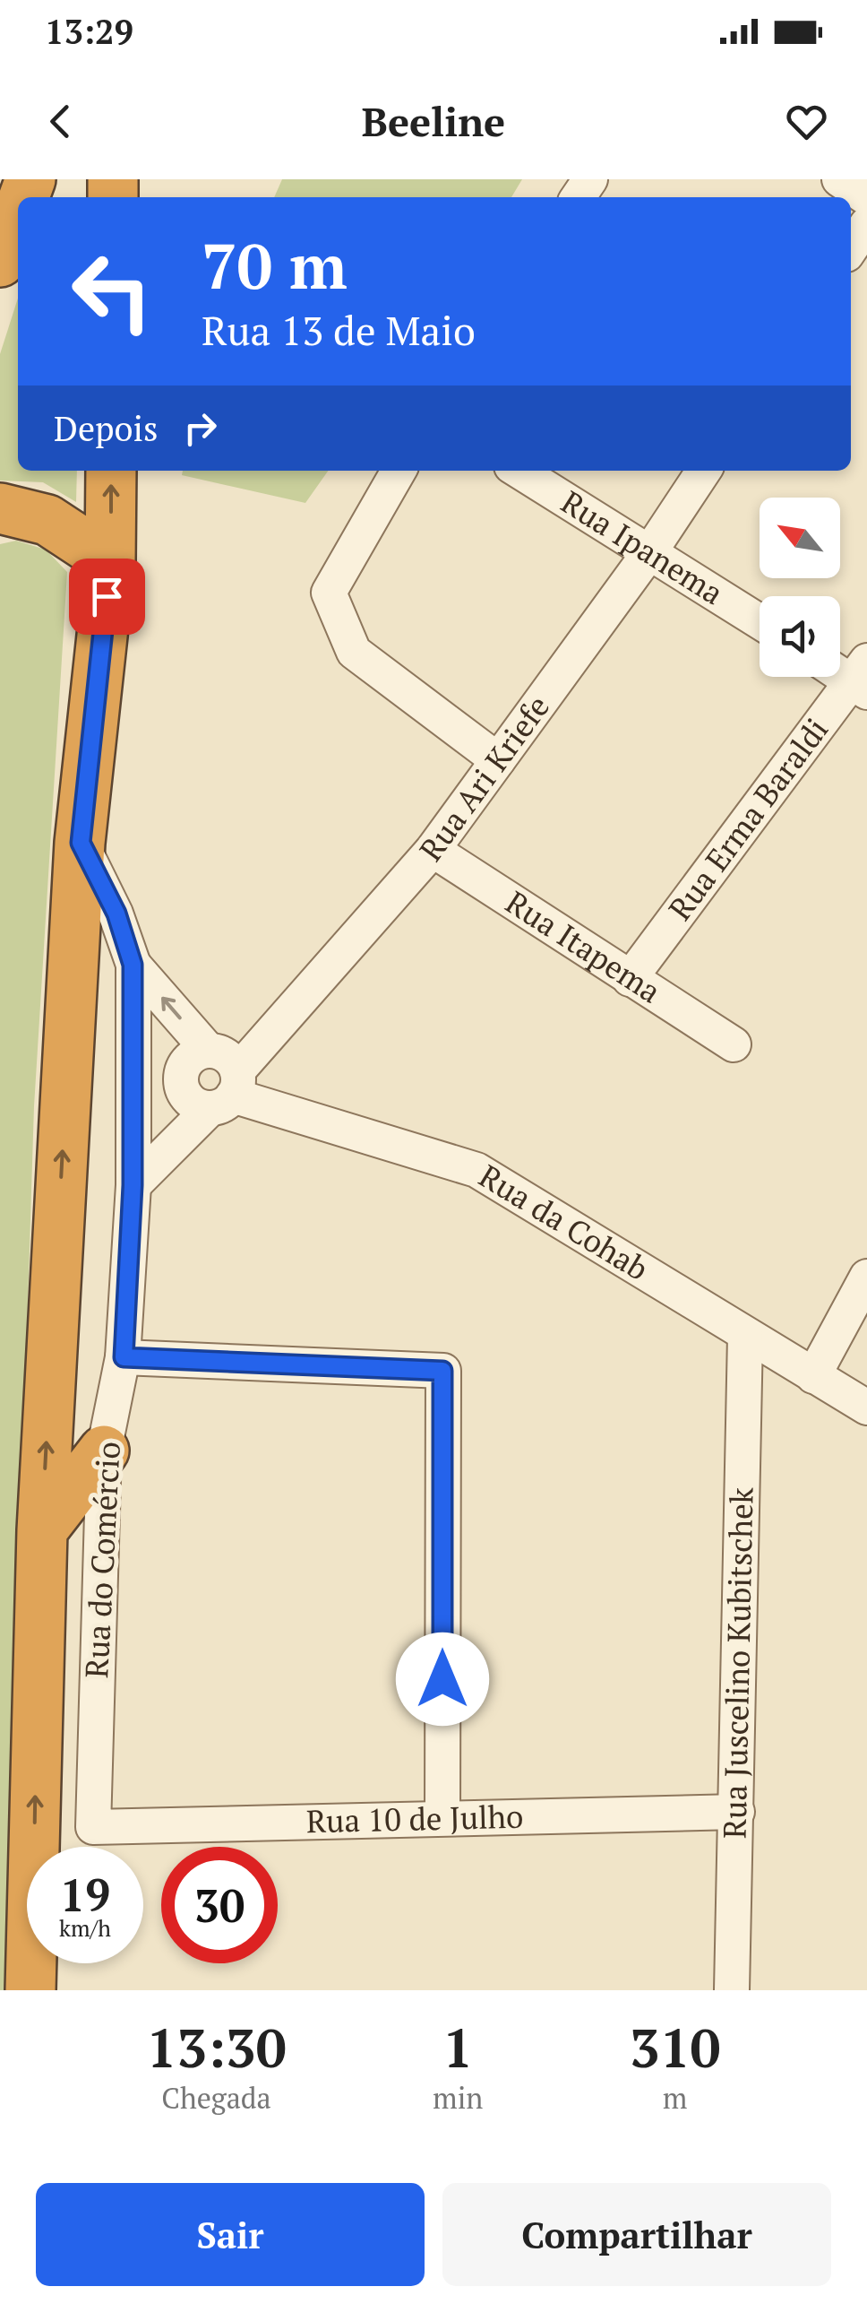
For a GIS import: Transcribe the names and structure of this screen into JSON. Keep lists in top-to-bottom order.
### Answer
{
  "streets": {
    "street": [
      "Rua Ipanema",
      "Rua Ari Kriefe",
      "Rua Erma Baraldi",
      "Rua Itapema",
      "Rua da Cohab",
      "Rua do Comércio",
      "Rua Juscelino Kubitschek",
      "Rua 10 de Julho"
    ]
  },
  "crossings": [
    ["Rua Ipanema", "Rua Ari Kriefe"],
    ["Rua Ari Kriefe", "Rua Itapema"],
    ["Rua Ari Kriefe", "Rua da Cohab"],
    ["Rua Erma Baraldi", "Rua Itapema"],
    ["Rua da Cohab", "Rua Juscelino Kubitschek"],
    ["Rua do Comércio", "Rua 10 de Julho"],
    ["Rua Juscelino Kubitschek", "Rua 10 de Julho"]
  ],
  "north": "top left",
  "page": {
    "status": "13:29",
    "header": "Beeline",
    "turn": ["70 m", "Rua 13 de Maio"],
    "then": "Depois",
    "speed": "19 km/h",
    "limit": "30",
    "eta": [
      "13:30",
      "Chegada",
      "1",
      "min",
      "310",
      "m"
    ],
    "buttons": ["Sair", "Compartilhar"]
  }
}
